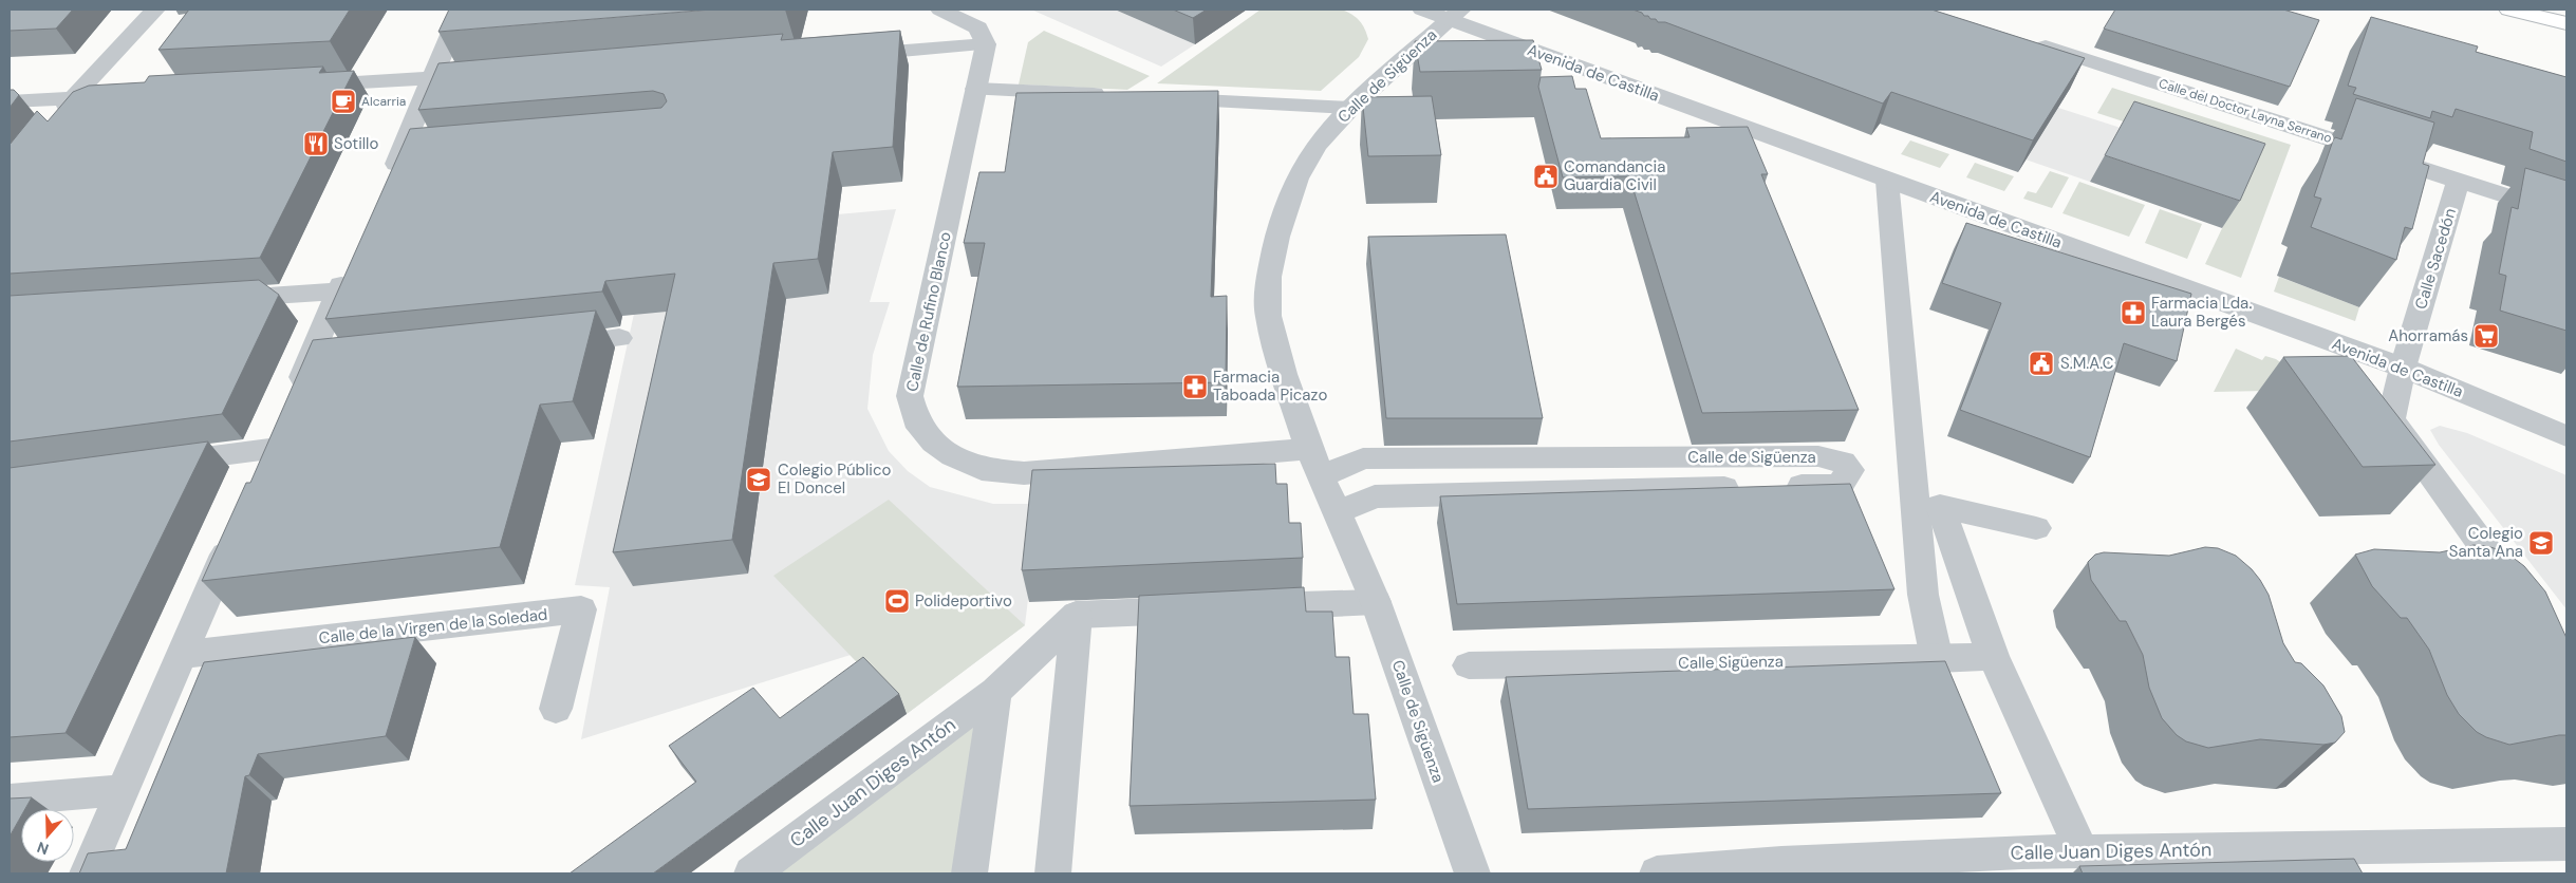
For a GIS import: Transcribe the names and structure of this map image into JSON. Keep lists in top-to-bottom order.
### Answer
{
  "streets": {
    "street": [
      "Avenida de Castilla",
      "Calle de Sigüenza",
      "Calle del Doctor Layna Serrano",
      "Calle Sacedón",
      "Calle de Rufino Blanco",
      "Calle de la Virgen de la Soledad",
      "Calle Sigüenza",
      "Calle Juan Diges Antón"
    ]
  },
  "crossings": [
    ["Avenida de Castilla", "Calle de Sigüenza"],
    ["Avenida de Castilla", "Calle Sacedón"],
    ["Calle de Sigüenza", "Calle de Rufino Blanco"],
    ["Calle del Doctor Layna Serrano", "Calle Sacedón"]
  ],
  "places": {
    "cafe": ["Alcarria"],
    "restaurant": ["Sotillo"],
    "public building": ["Comandancia Guardia Civil", "S.M.A.C"],
    "pharmacy": ["Farmacia Lda. Laura Bergés", "Farmacia Taboada Picazo"],
    "supermarket": ["Ahorramás"],
    "school or university": ["Colegio Público El Doncel", "Colegio Santa Ana"],
    "sports": ["Polideportivo"]
  },
  "north": "bottom"
}
